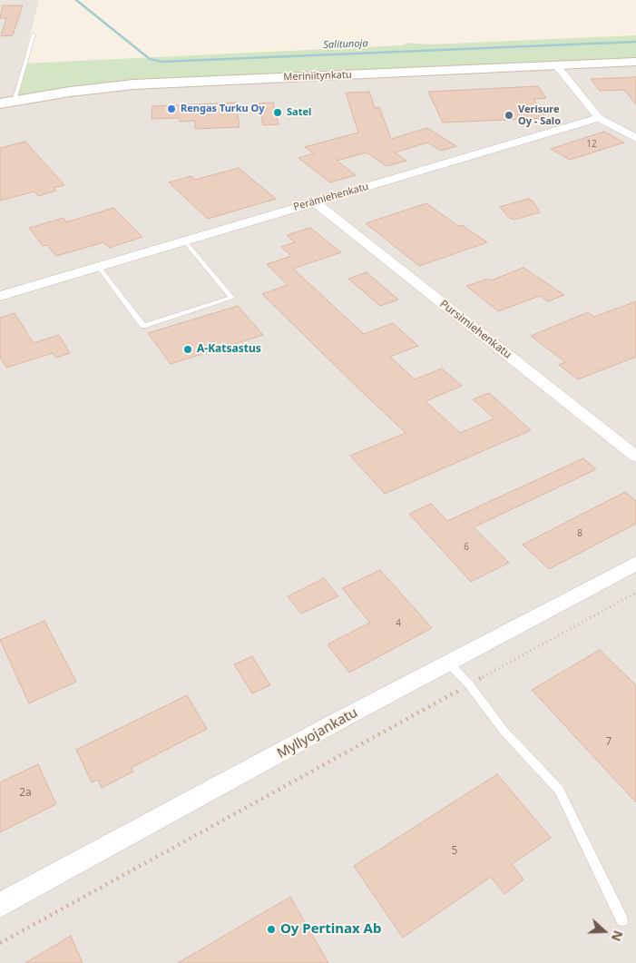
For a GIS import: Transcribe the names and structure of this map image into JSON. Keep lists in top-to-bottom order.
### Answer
{
  "streets": {
    "main road": ["Meriniitynkatu"],
    "street": ["Perämiehenkatu", "Pursimiehenkatu", "Myllyojankatu"]
  },
  "crossings": [
    ["Perämiehenkatu", "Pursimiehenkatu"]
  ],
  "water": ["Salitunoja"],
  "places": [
    "Rengas Turku Oy",
    "Satel",
    "Verisure Oy - Salo",
    "A-Katsastus",
    "Oy Pertinax Ab"
  ],
  "house_numbers": [
    "12",
    "8",
    "6",
    "4",
    "7",
    "2a",
    "5"
  ],
  "north": "right"
}
